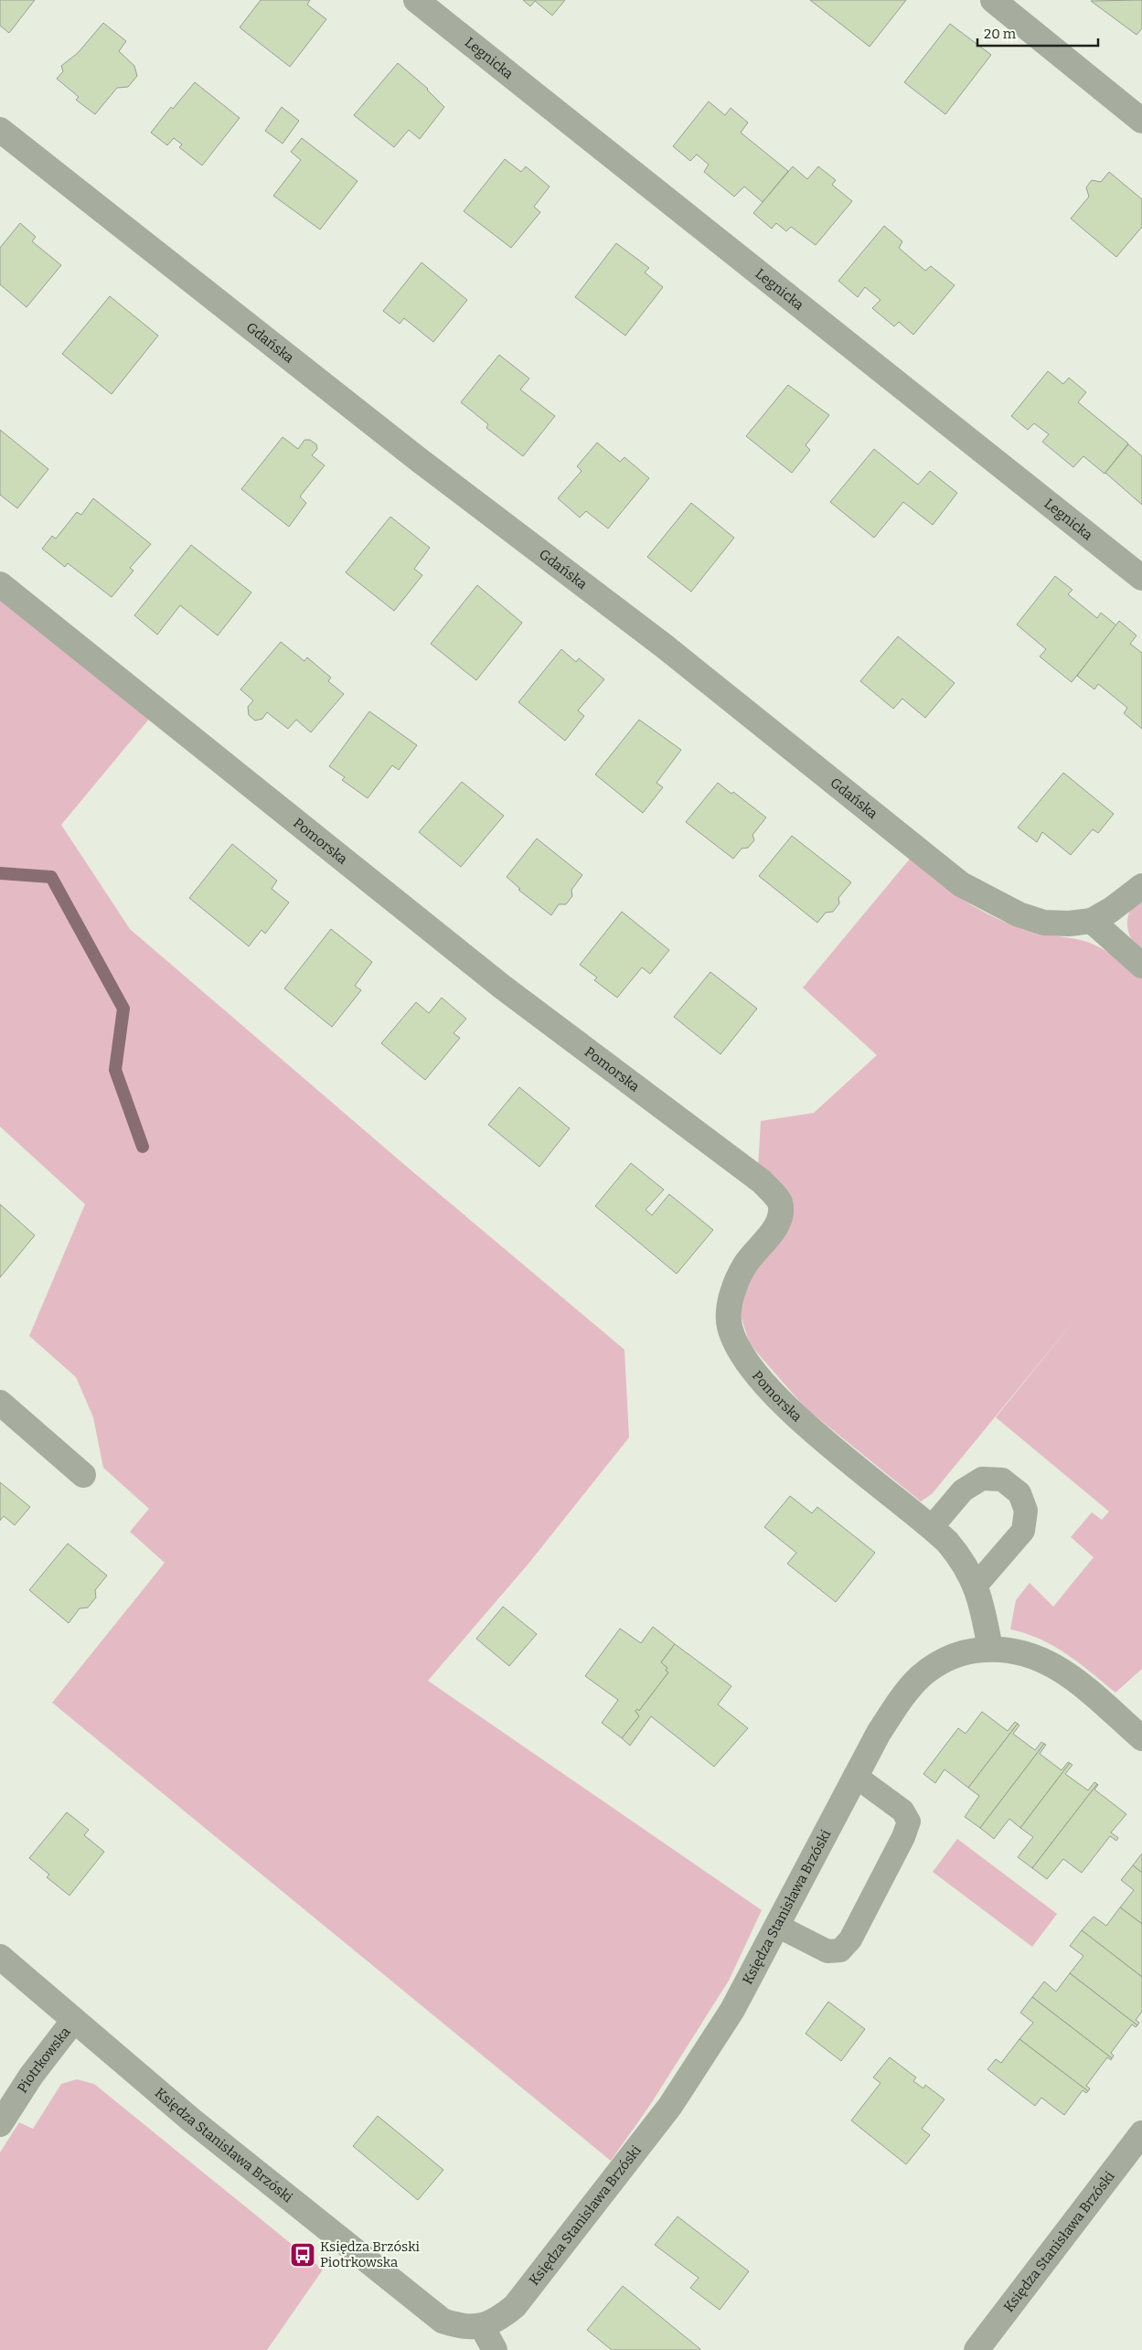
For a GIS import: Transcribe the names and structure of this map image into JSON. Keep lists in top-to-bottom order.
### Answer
{
  "streets": {
    "street": [
      "Legnicka",
      "Gdańska",
      "Pomorska",
      "Księdza Stanisława Brzóski",
      "Piotrkowska"
    ]
  },
  "crossings": [
    ["Pomorska", "Księdza Stanisława Brzóski"],
    ["Księdza Stanisława Brzóski", "Piotrkowska"]
  ],
  "places": {
    "bus stop": ["Księdza Brzóski Piotrkowska"]
  },
  "scale_bar": "20 m"
}
